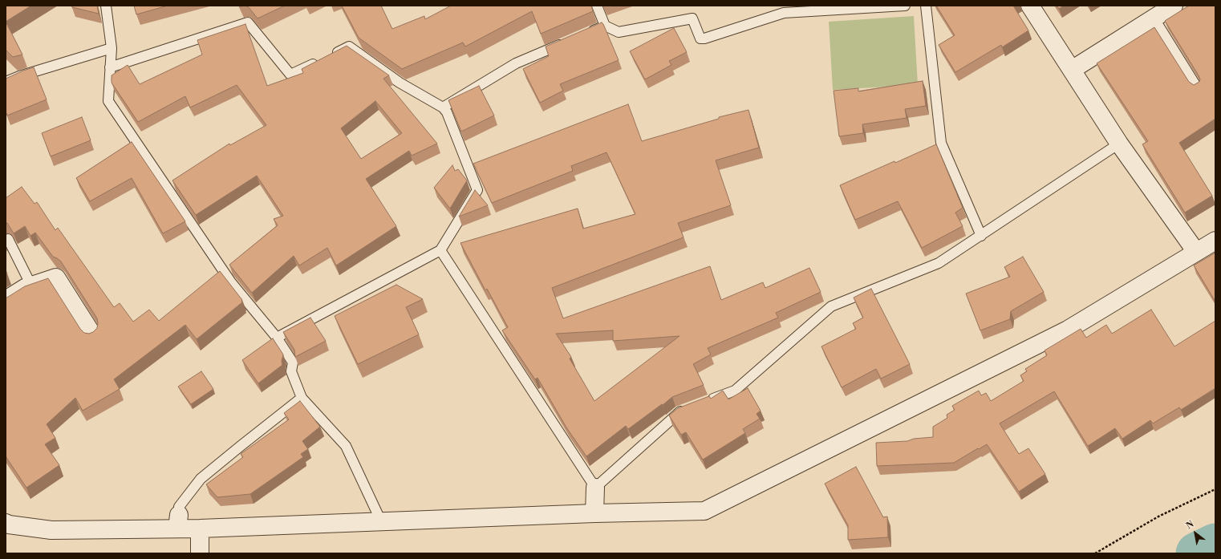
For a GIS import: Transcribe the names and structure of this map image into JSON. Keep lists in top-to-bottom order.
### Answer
{
  "north": "top left"
}
